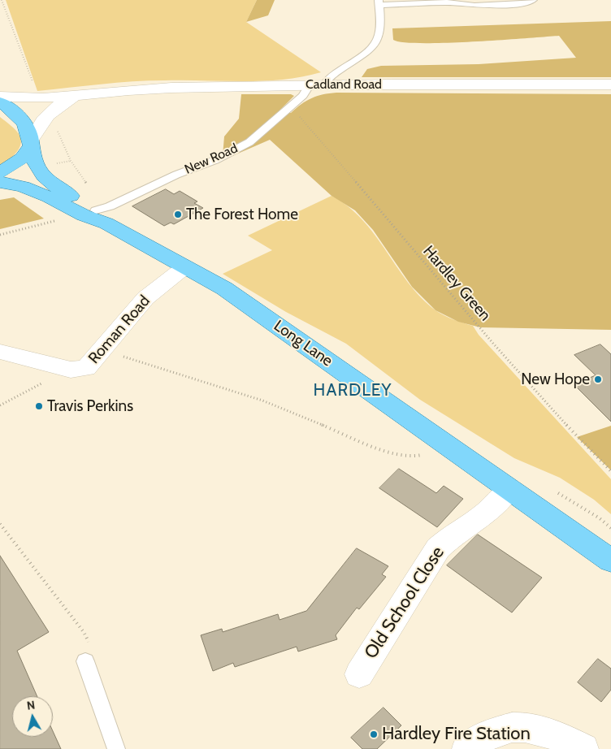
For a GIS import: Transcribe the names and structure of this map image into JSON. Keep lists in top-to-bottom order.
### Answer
{
  "streets": {
    "main road": ["Long Lane"],
    "street": ["Cadland Road", "Roman Road", "Old School Close"],
    "lane": ["New Road"],
    "path": ["Hardley Green"]
  },
  "crossings": [
    ["Cadland Road", "New Road"],
    ["Cadland Road", "Long Lane"],
    ["New Road", "Hardley Green"],
    ["New Road", "Long Lane"],
    ["Roman Road", "Long Lane"],
    ["Long Lane", "Old School Close"]
  ],
  "districts": ["HARDLEY"],
  "places": [
    "The Forest Home",
    "New Hope",
    "Travis Perkins",
    "Hardley Fire Station"
  ],
  "north": "top"
}
